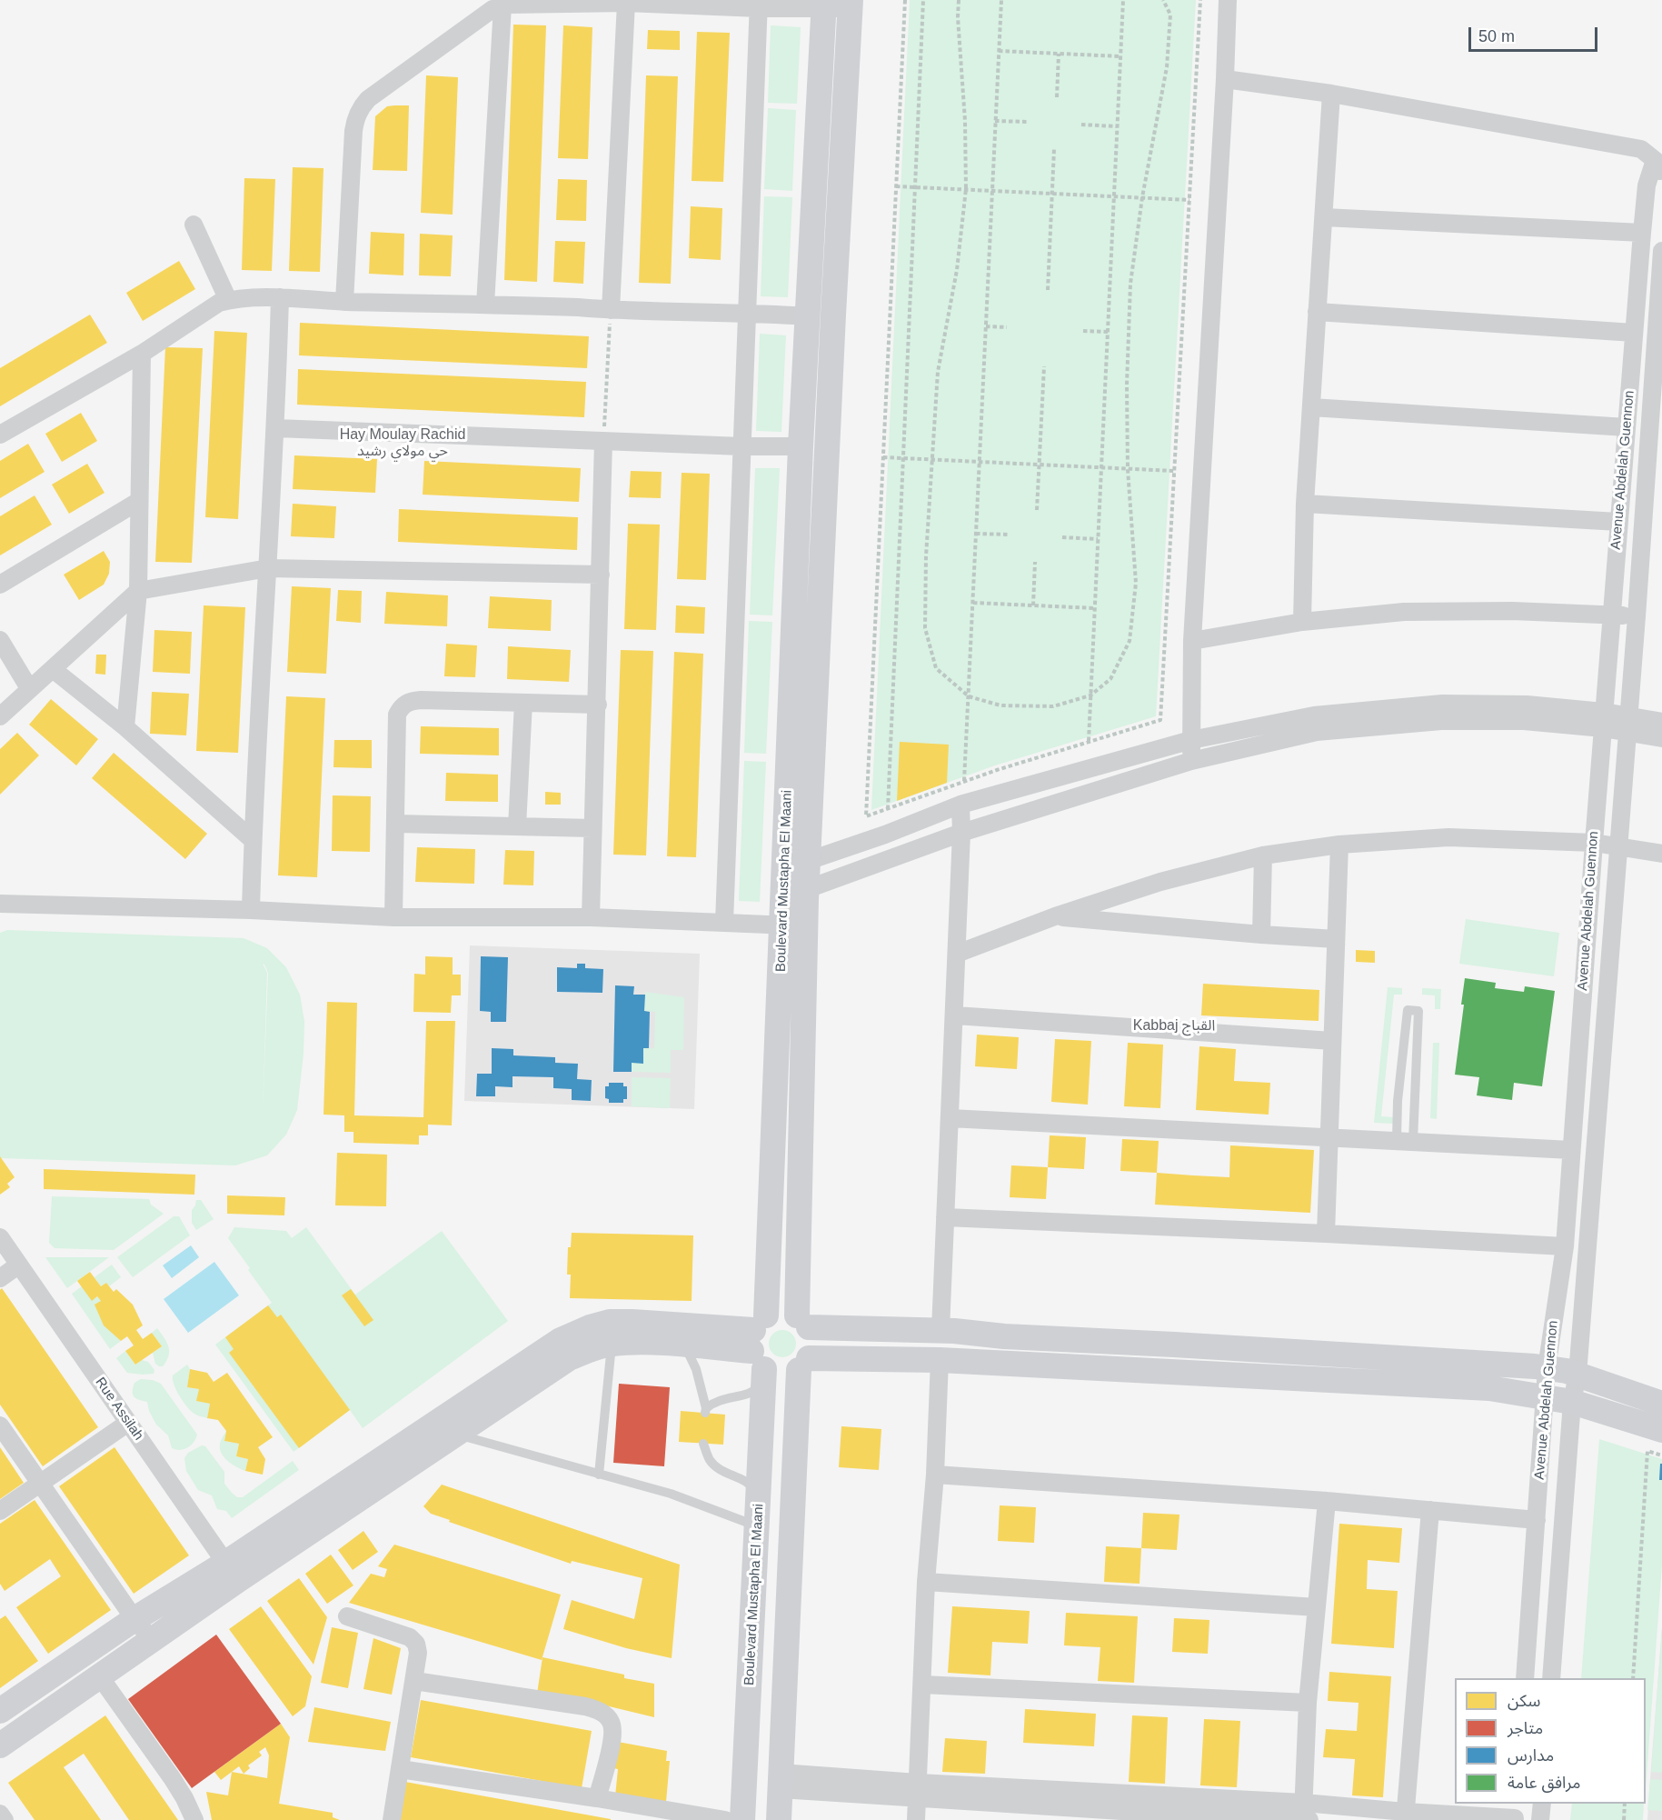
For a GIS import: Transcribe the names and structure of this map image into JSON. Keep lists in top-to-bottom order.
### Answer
{
  "streets": {
    "main road": ["Boulevard Mustapha El Maani"],
    "street": ["Avenue Abdelah Guennon", "Rue Assilah"]
  },
  "districts": ["Hay Moulay Rachid حي مولاي رشيد", "Kabbaj القباج"],
  "legend": [
    "سكن",
    "متاجر",
    "مدارس",
    "مرافق عامة"
  ],
  "scale_bar": "50 m"
}
